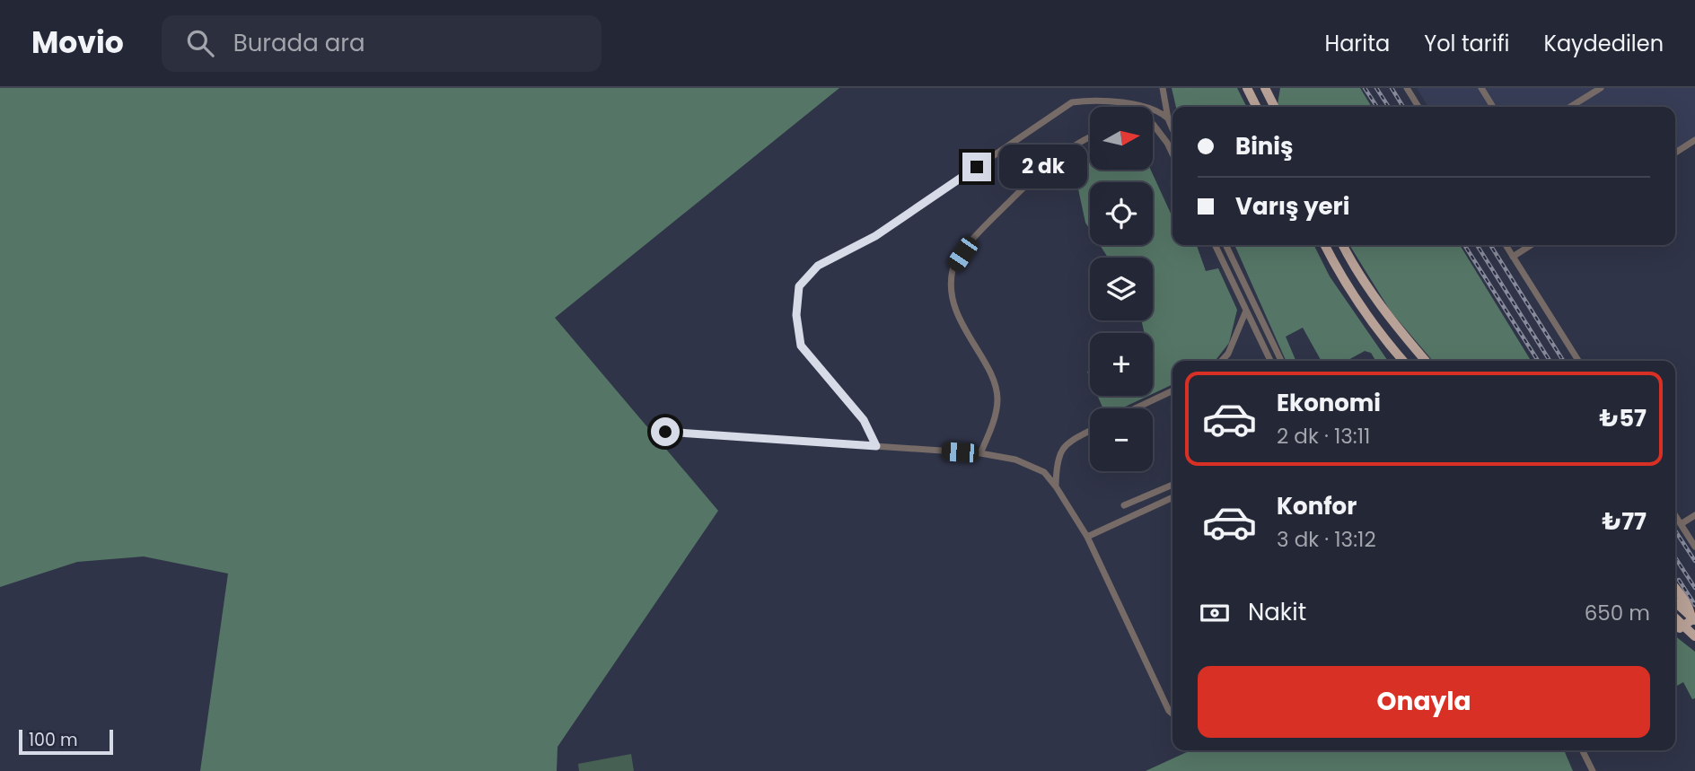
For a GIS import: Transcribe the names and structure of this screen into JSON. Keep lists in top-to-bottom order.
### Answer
{
  "scale_bar": "100 m",
  "north": "right",
  "page": {
    "header": "Movio",
    "search": "Burada ara",
    "nav": ["Harita", "Yol tarifi", "Kaydedilen"],
    "map_buttons": ["+", "−"],
    "banner": ["Biniş", "Varış yeri"],
    "bubble": "2 dk",
    "list": [
      {
        "name": "Ekonomi",
        "note": "2 dk · 13:11",
        "value": "₺57"
      },
      {
        "name": "Konfor",
        "note": "3 dk · 13:12",
        "value": "₺77"
      }
    ],
    "pay": ["Nakit", "650 m"],
    "buttons": "Onayla",
    "scale": "100 m"
  }
}
